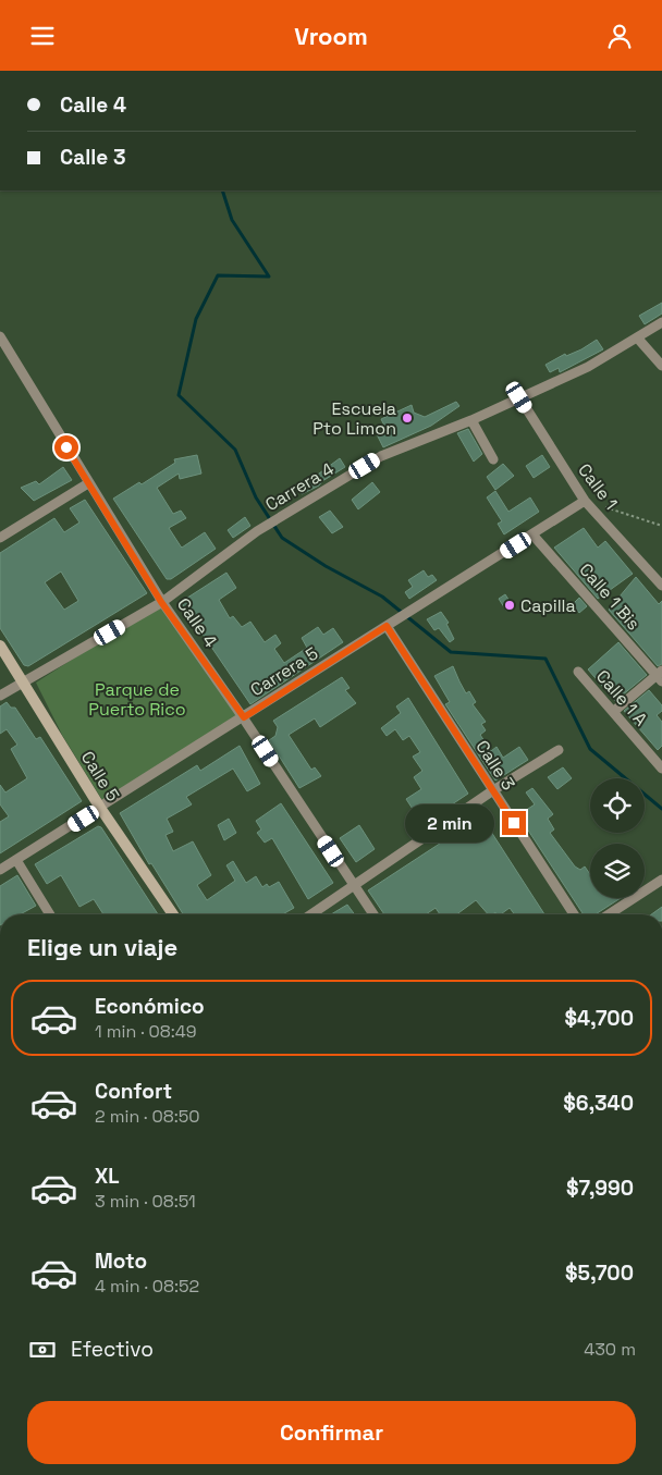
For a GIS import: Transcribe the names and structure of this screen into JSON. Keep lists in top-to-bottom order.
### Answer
{
  "streets": {
    "street": [
      "Carrera 4",
      "Calle 1",
      "Calle 1 Bis",
      "Calle 4",
      "Carrera 5",
      "Calle 1 A",
      "Calle 3",
      "Calle 5"
    ]
  },
  "crossings": [
    ["Carrera 4", "Calle 1"],
    ["Carrera 4", "Calle 4"],
    ["Carrera 4", "Calle 5"],
    ["Calle 1", "Carrera 5"],
    ["Calle 1 Bis", "Carrera 5"],
    ["Calle 4", "Carrera 5"],
    ["Carrera 5", "Calle 3"],
    ["Carrera 5", "Calle 5"]
  ],
  "parks": ["Parque de Puerto Rico"],
  "places": ["Escuela Pto Limon", "Capilla"],
  "page": {
    "header": "Vroom",
    "banner": ["Calle 4", "Calle 3"],
    "bubble": "2 min",
    "heading": "Elige un viaje",
    "list": [
      {
        "name": "Económico",
        "note": "1 min · 08:49",
        "value": "$4,700"
      },
      {
        "name": "Confort",
        "note": "2 min · 08:50",
        "value": "$6,340"
      },
      {
        "name": "XL",
        "note": "3 min · 08:51",
        "value": "$7,990"
      },
      {
        "name": "Moto",
        "note": "4 min · 08:52",
        "value": "$5,700"
      }
    ],
    "pay": ["Efectivo", "430 m"],
    "buttons": "Confirmar"
  }
}
